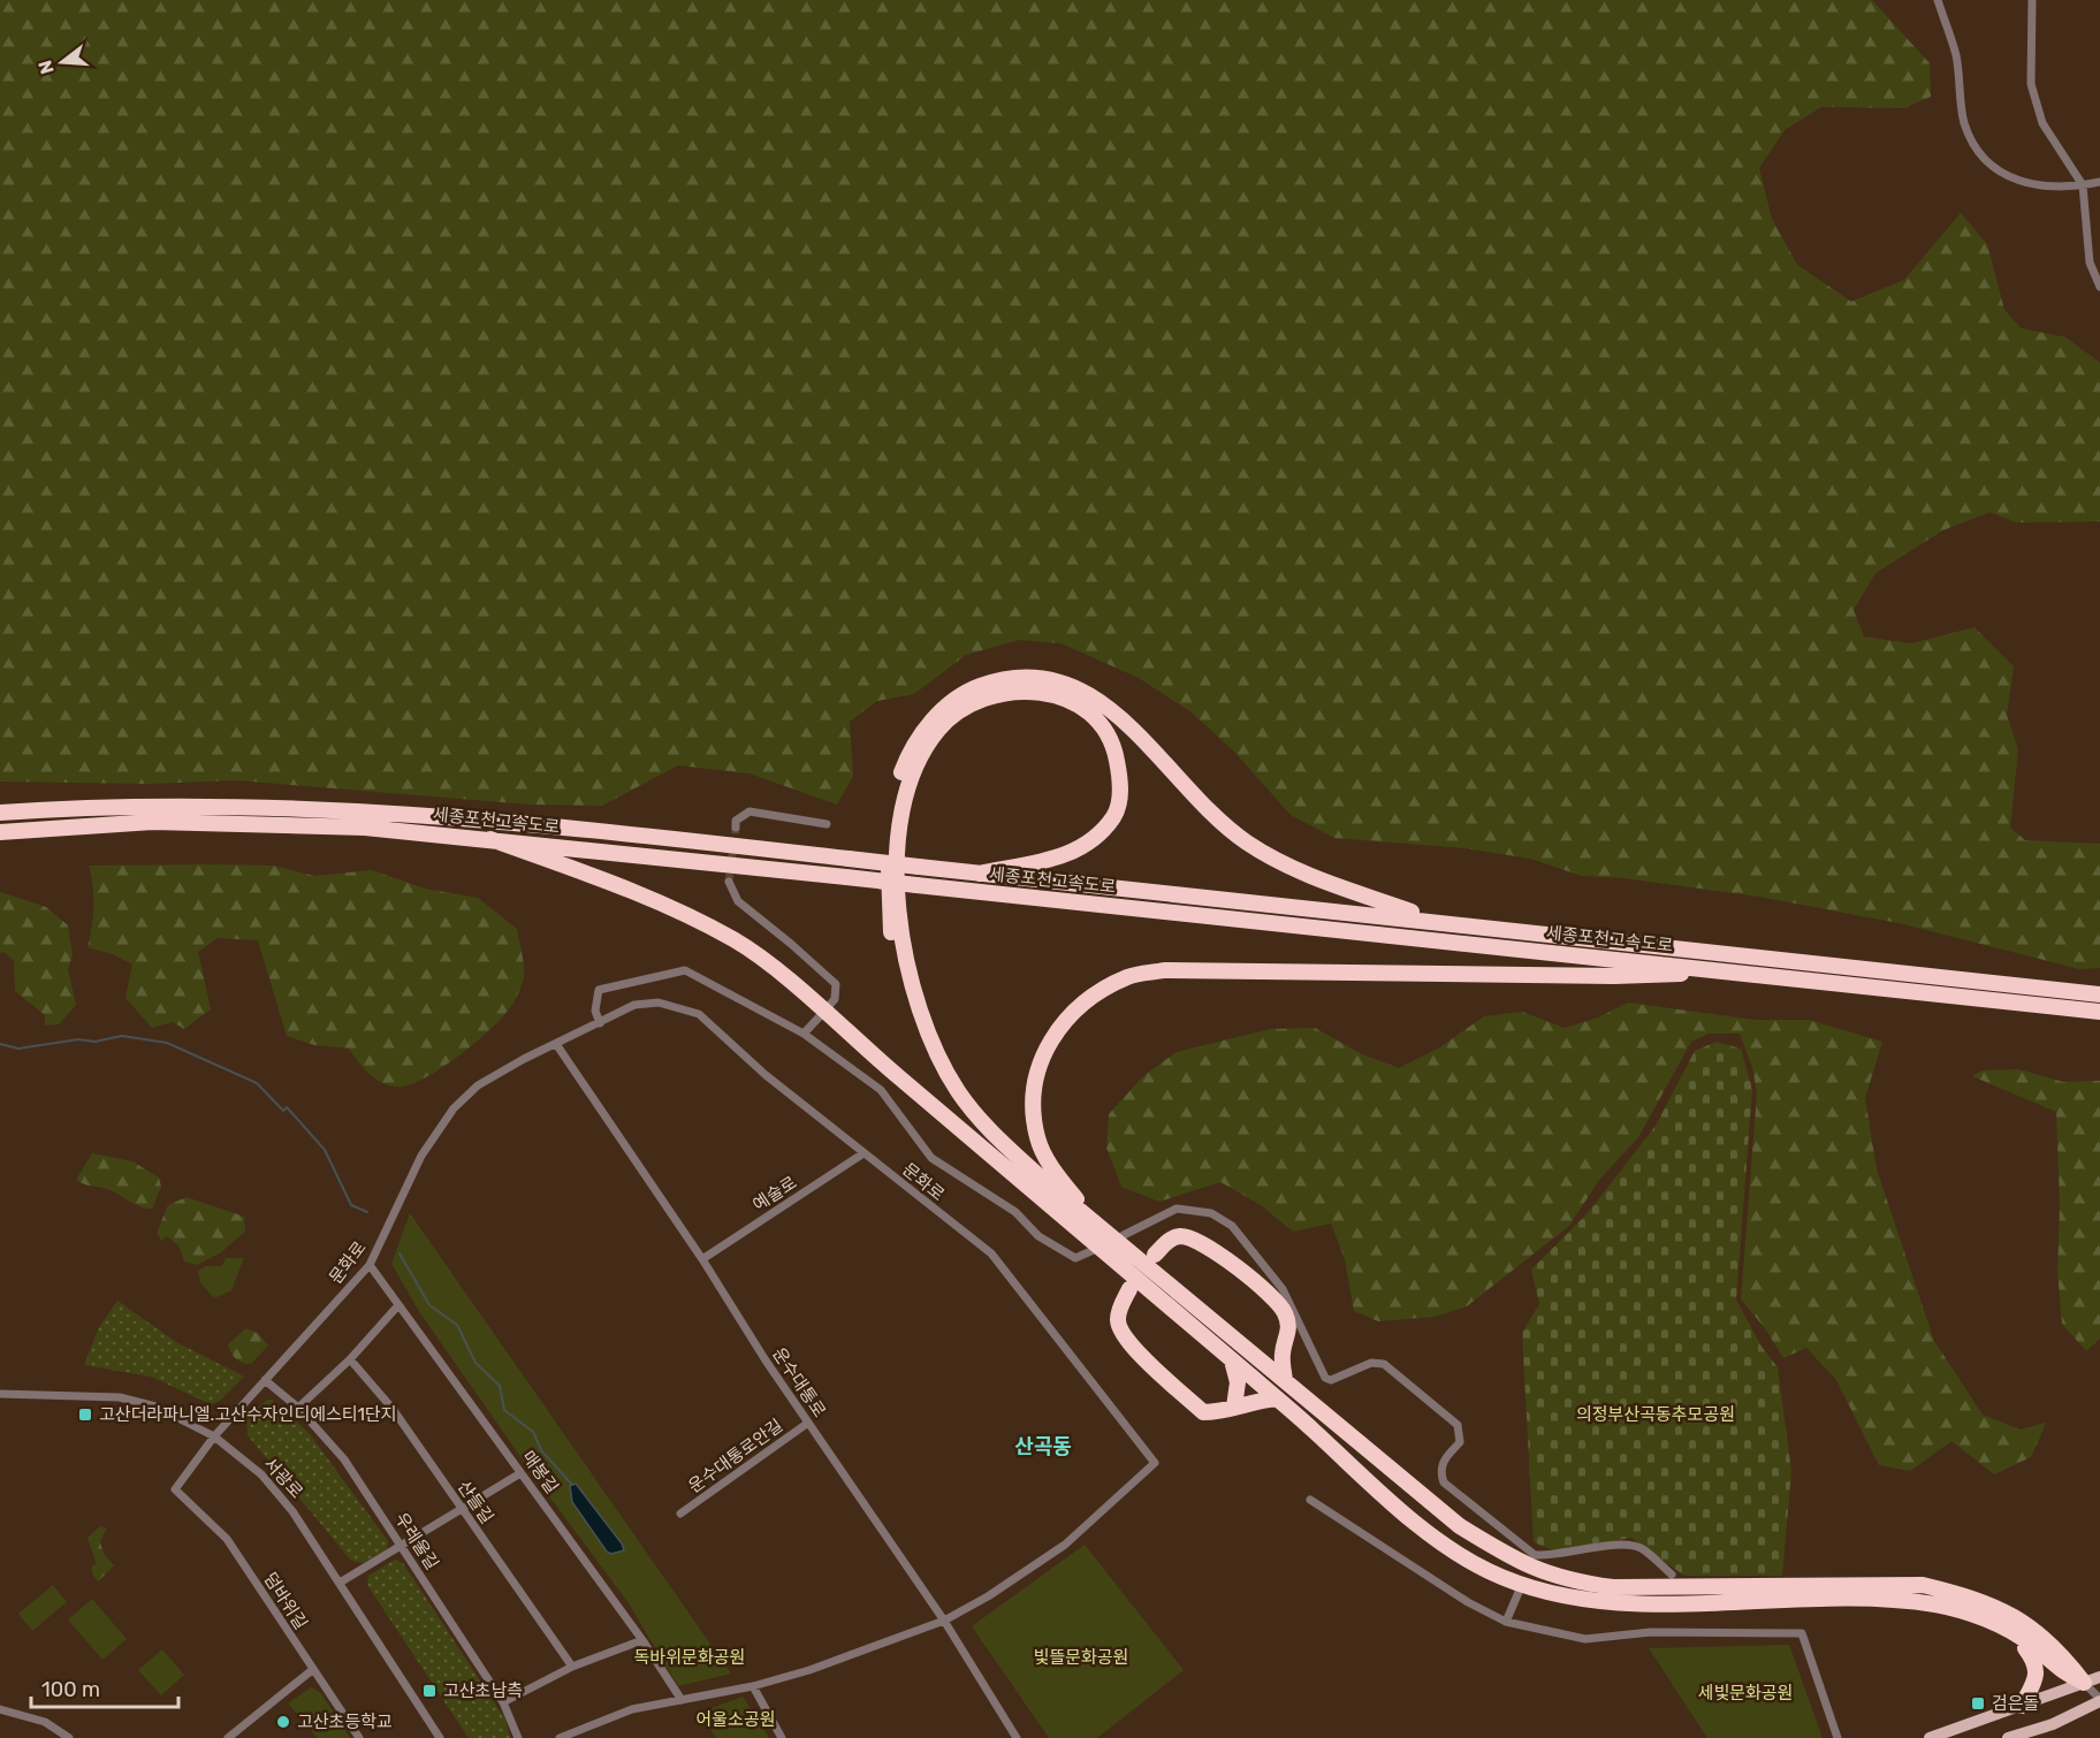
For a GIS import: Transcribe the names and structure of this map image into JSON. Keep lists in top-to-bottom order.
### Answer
{
  "streets": {
    "highway": ["세종포천고속도로"],
    "street": [
      "문화로",
      "예술로",
      "운수대통로",
      "운수대통로안길",
      "매봉길",
      "서광로",
      "산들길",
      "우레울길",
      "덤바위길"
    ]
  },
  "crossings": [
    ["문화로", "예술로"],
    ["문화로", "운수대통로"],
    ["문화로", "매봉길"],
    ["문화로", "서광로"],
    ["문화로", "우레울길"],
    ["문화로", "덤바위길"],
    ["예술로", "운수대통로"],
    ["운수대통로", "운수대통로안길"]
  ],
  "districts": ["산곡동"],
  "parks": [
    "의정부산곡동추모공원",
    "독바위문화공원",
    "빛뜰문화공원",
    "세빛문화공원",
    "어울소공원"
  ],
  "places": {
    "transit": ["고산더라파니엘.고산수자인디에스티1단지", "고산초남측", "검은돌"],
    "other": ["고산초등학교"]
  },
  "scale_bar": "100 m",
  "north": "left"
}
